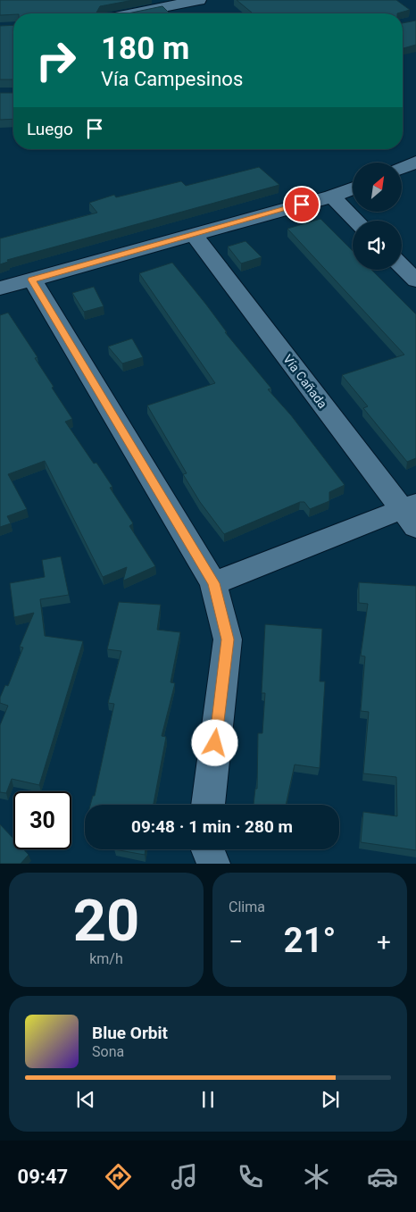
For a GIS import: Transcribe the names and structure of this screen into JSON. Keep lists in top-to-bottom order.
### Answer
{
  "streets": {
    "street": ["Vía Cañada"]
  },
  "north": "top right",
  "page": {
    "turn": ["180 m", "Vía Campesinos"],
    "then": "Luego",
    "limit": "30",
    "trip": "09:48 · 1 min · 280 m",
    "tile": [
      ["20", "km/h"],
      "Clima"
    ],
    "heat": ["−", "21°", "+"],
    "song": ["Blue Orbit", "Sona"],
    "tabs": "09:47"
  }
}
